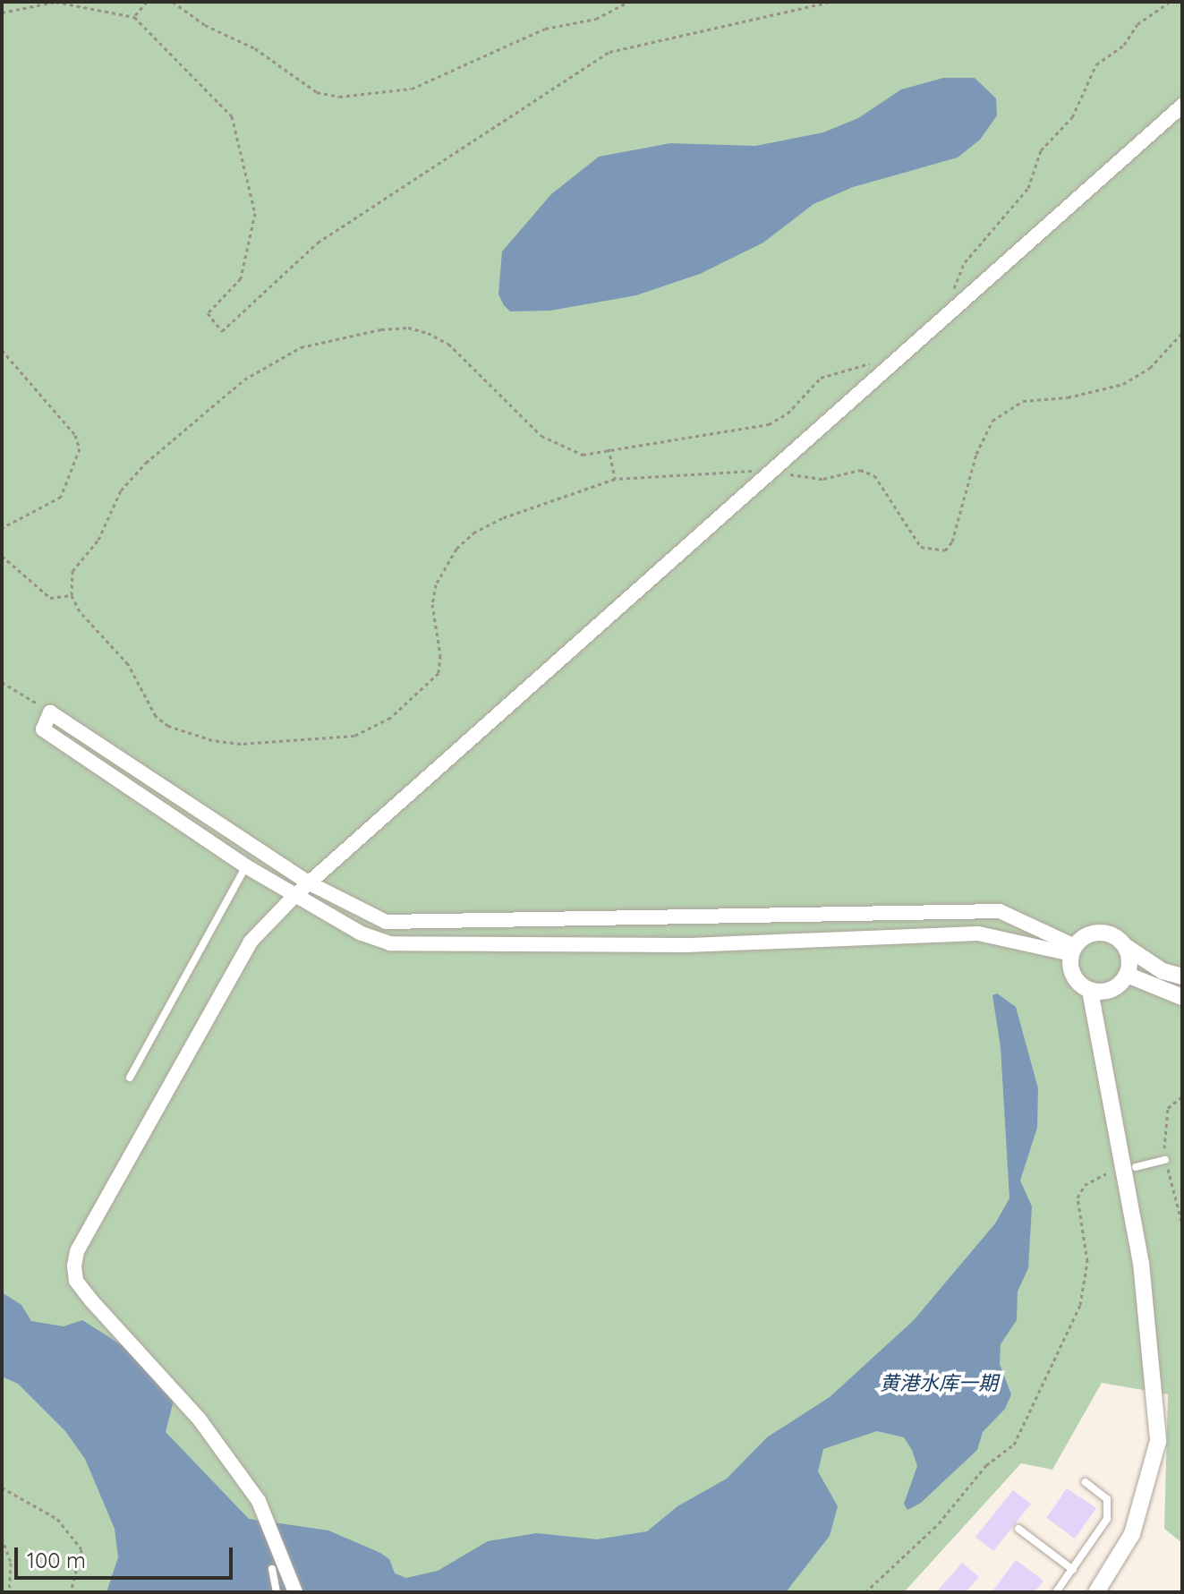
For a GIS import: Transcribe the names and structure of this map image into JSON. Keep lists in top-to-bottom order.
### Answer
{
  "water": ["黄港水库一期"],
  "scale_bar": "100 m"
}
